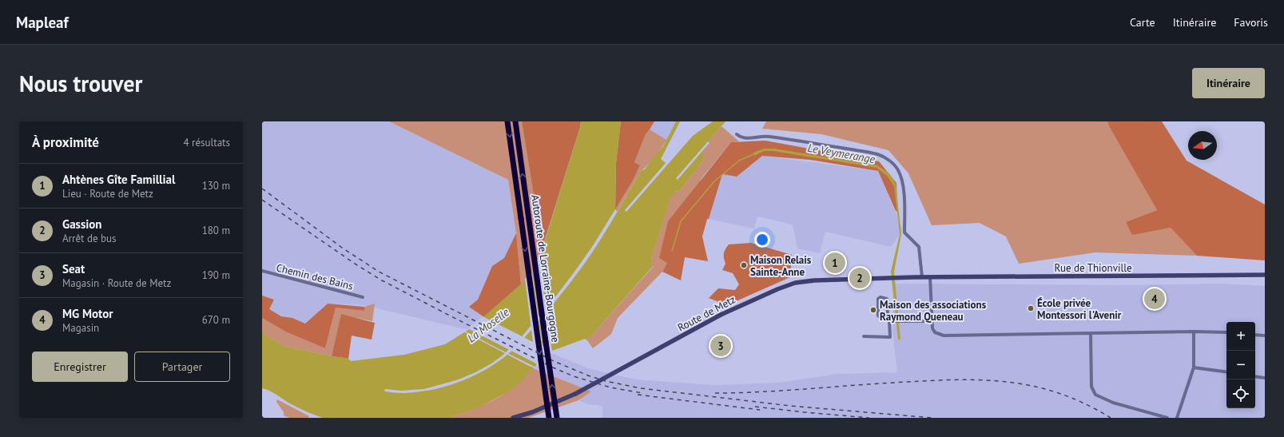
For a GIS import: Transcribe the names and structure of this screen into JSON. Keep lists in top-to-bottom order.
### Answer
{
  "streets": {
    "highway": ["Autoroute de Lorraine-Bourgogne"],
    "main road": ["Rue de Thionville", "Route de Metz"],
    "street": ["Chemin des Bains"]
  },
  "crossings": [
    ["Rue de Thionville", "Route de Metz"]
  ],
  "water": ["Le Veymerange", "La Moselle"],
  "places": ["Maison Relais Sainte-Anne", "École privée Montessori l'Avenir", "Maison des associations Raymond Queneau"],
  "north": "left",
  "page": {
    "header": "Mapleaf",
    "nav": ["Carte", "Itinéraire", "Favoris"],
    "buttons": [
      "Itinéraire",
      ["Enregistrer", "Partager"]
    ],
    "title": "Nous trouver",
    "heading": ["À proximité", "4 résultats"],
    "list": [
      {
        "mark": "1",
        "name": "Ahtènes Gîte Famillial",
        "note": "Lieu · Route de Metz",
        "value": "130 m"
      },
      {
        "mark": "2",
        "name": "Gassion",
        "note": "Arrêt de bus",
        "value": "180 m"
      },
      {
        "mark": "3",
        "name": "Seat",
        "note": "Magasin · Route de Metz",
        "value": "190 m"
      },
      {
        "mark": "4",
        "name": "MG Motor",
        "note": "Magasin",
        "value": "670 m"
      }
    ],
    "pins": [
      "1",
      "2",
      "4",
      "3"
    ],
    "map_buttons": ["+", "−"]
  }
}
